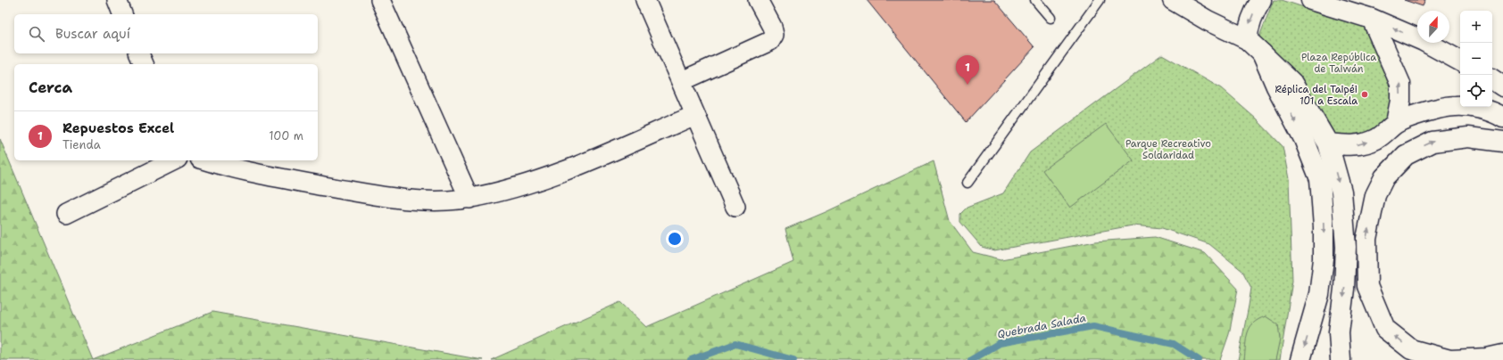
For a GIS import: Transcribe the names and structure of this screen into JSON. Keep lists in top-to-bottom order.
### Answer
{
  "water": ["Quebrada Salada"],
  "parks": ["Plaza República de Taiwán", "Parque Recreativo Soldaridad"],
  "places": ["Réplica del Taipéi 101 a Escala"],
  "north": "top",
  "page": {
    "map_buttons": ["+", "−"],
    "search": "Buscar aquí",
    "pins": "1",
    "heading": "Cerca",
    "list": [
      {
        "mark": "1",
        "name": "Repuestos Excel",
        "note": "Tienda",
        "value": "100 m"
      }
    ]
  }
}
